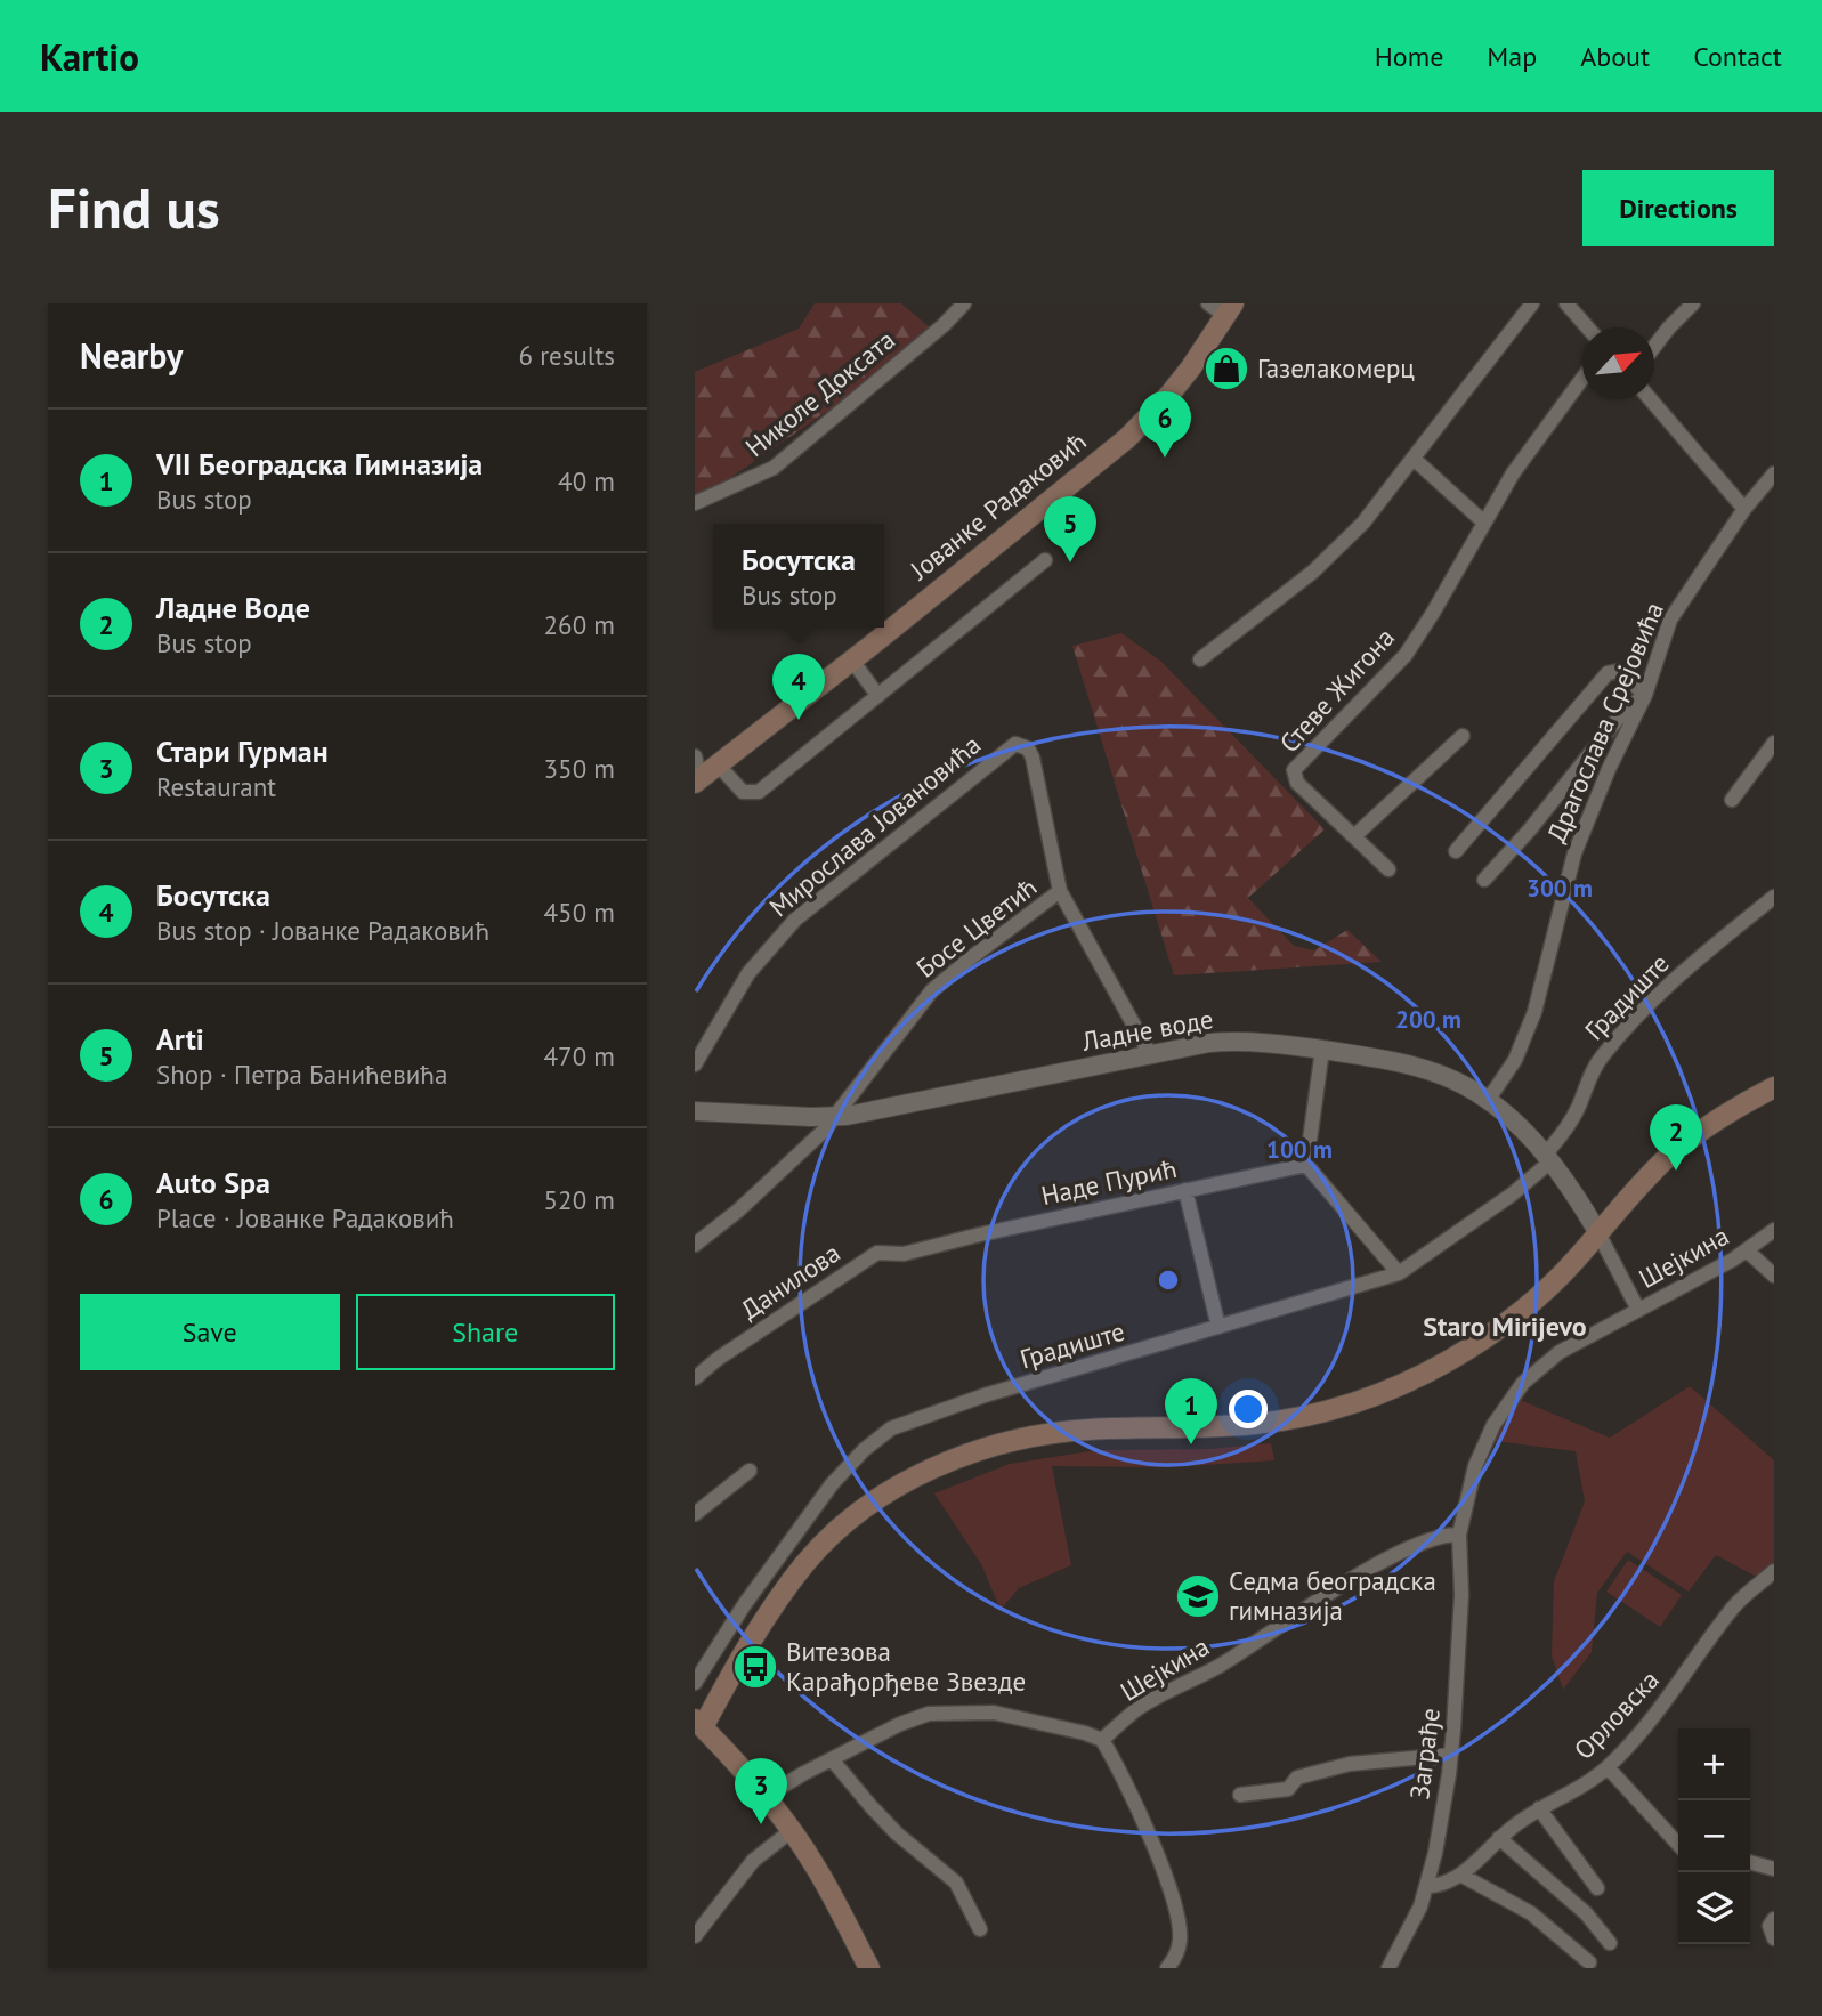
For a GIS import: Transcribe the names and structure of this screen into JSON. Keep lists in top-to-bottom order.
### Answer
{
  "streets": {
    "main road": ["Јованке Радаковић"],
    "street": [
      "Николе Доксата",
      "Стеве Жигона",
      "Драгослава Срејовића",
      "Мирослава Јовановића",
      "Босе Цветић",
      "Градиште",
      "Ладне воде",
      "Наде Пурић",
      "Шејкина",
      "Данилова",
      "Орловска",
      "Заграђе"
    ]
  },
  "crossings": [
    ["Драгослава Срејовића", "Ладне воде"],
    ["Мирослава Јовановића", "Босе Цветић"],
    ["Босе Цветић", "Ладне воде"],
    ["Градиште", "Ладне воде"],
    ["Ладне воде", "Шејкина"],
    ["Наде Пурић", "Данилова"],
    ["Шејкина", "Заграђе"],
    ["Орловска", "Заграђе"]
  ],
  "districts": ["Staro Mirijevo"],
  "places": {
    "shop": ["Газелакомерц"],
    "school or university": ["Седма београдска гимназија"],
    "bus stop": ["Витезова Карађорђеве Звезде"]
  },
  "north": "top right",
  "page": {
    "header": "Kartio",
    "nav": [
      "Home",
      "Map",
      "About",
      "Contact"
    ],
    "buttons": [
      "Directions",
      ["Save", "Share"]
    ],
    "title": "Find us",
    "heading": ["Nearby", "6 results"],
    "pins": [
      "6",
      "5",
      "4",
      "2",
      "1",
      "3"
    ],
    "list": [
      {
        "mark": "1",
        "name": "VII Београдска Гимназија",
        "note": "Bus stop",
        "value": "40 m"
      },
      {
        "mark": "2",
        "name": "Ладне Воде",
        "note": "Bus stop",
        "value": "260 m"
      },
      {
        "mark": "3",
        "name": "Стари Гурман",
        "note": "Restaurant",
        "value": "350 m"
      },
      {
        "mark": "4",
        "name": "Босутска",
        "note": "Bus stop · Јованке Радаковић",
        "value": "450 m"
      },
      {
        "mark": "5",
        "name": "Arti",
        "note": "Shop · Петра Банићевића",
        "value": "470 m"
      },
      {
        "mark": "6",
        "name": "Auto Spa",
        "note": "Place · Јованке Радаковић",
        "value": "520 m"
      }
    ],
    "popup": ["Босутска", "Bus stop"],
    "map_buttons": ["+", "−"]
  },
  "rings": ["300 m", "200 m", "100 m"]
}
